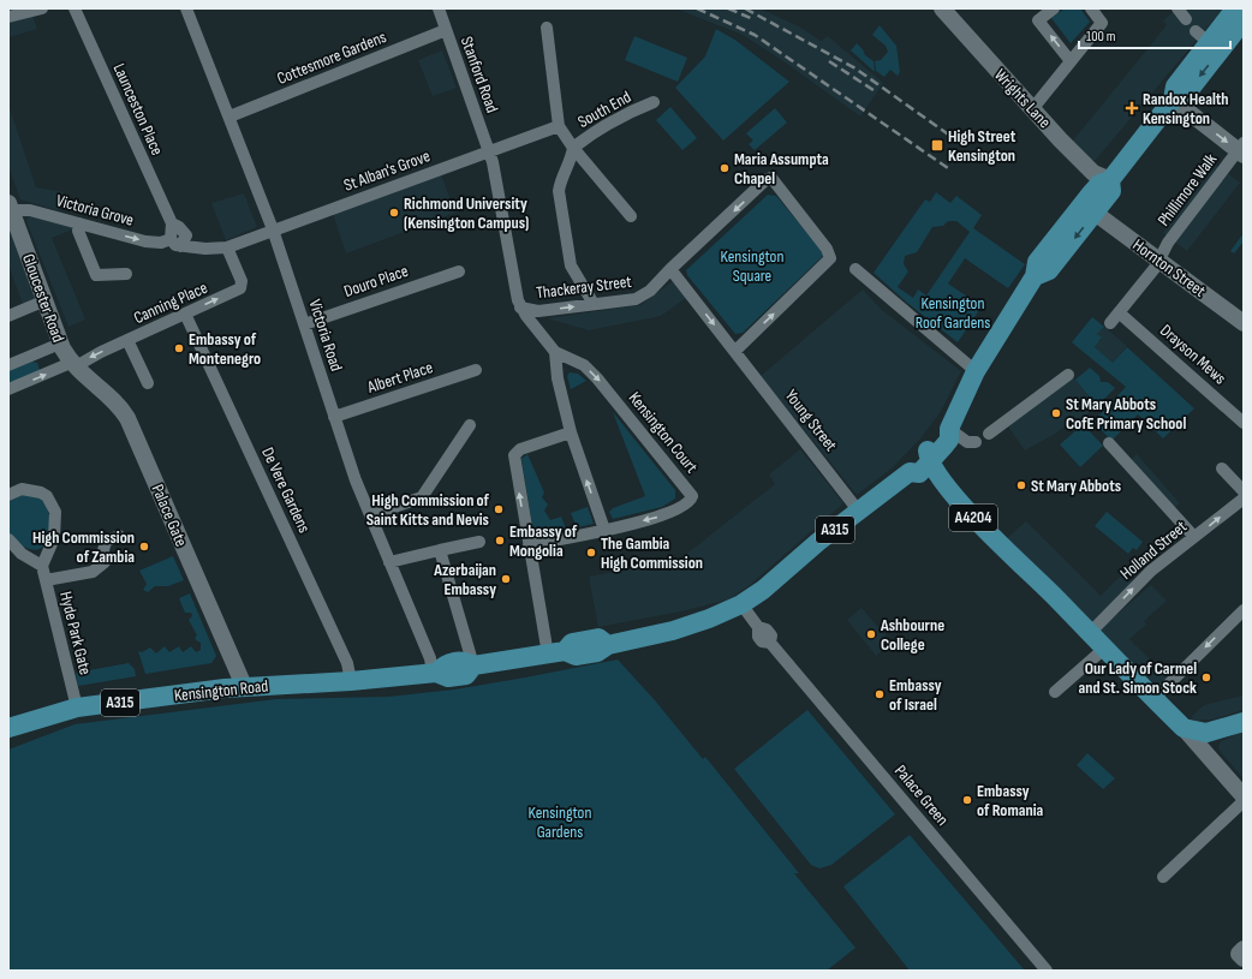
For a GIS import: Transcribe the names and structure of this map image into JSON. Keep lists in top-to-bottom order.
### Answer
{
  "streets": {
    "main road": [
      "Wrights Lane",
      "Hornton Street",
      "Gloucester Road",
      "Palace Gate",
      "A4204",
      "A315",
      "Kensington Road"
    ],
    "street": [
      "Cottesmore Gardens",
      "Stanford Road",
      "Launceston Place",
      "South End",
      "St Alban's Grove",
      "Phillimore Walk",
      "Victoria Grove",
      "Douro Place",
      "Thackeray Street",
      "Canning Place",
      "Victoria Road",
      "Drayson Mews",
      "Albert Place",
      "Young Street",
      "Kensington Court",
      "De Vere Gardens",
      "Holland Street",
      "Hyde Park Gate",
      "Palace Green"
    ]
  },
  "crossings": [
    ["Cottesmore Gardens", "Stanford Road"],
    ["Cottesmore Gardens", "Victoria Road"],
    ["Stanford Road", "St Alban's Grove"],
    ["Stanford Road", "Thackeray Street"],
    ["Stanford Road", "Kensington Court"],
    ["Wrights Lane", "A315"],
    ["Launceston Place", "Victoria Grove"],
    ["St Alban's Grove", "Victoria Grove"],
    ["St Alban's Grove", "Canning Place"],
    ["St Alban's Grove", "Victoria Road"],
    ["Phillimore Walk", "Hornton Street"],
    ["Phillimore Walk", "Drayson Mews"],
    ["Victoria Grove", "Gloucester Road"],
    ["Victoria Grove", "Canning Place"],
    ["Hornton Street", "A315"],
    ["Douro Place", "Victoria Road"],
    ["Thackeray Street", "Kensington Court"],
    ["Gloucester Road", "Canning Place"],
    ["Gloucester Road", "Palace Gate"],
    ["Canning Place", "De Vere Gardens"],
    ["Canning Place", "Palace Gate"],
    ["Victoria Road", "Albert Place"],
    ["Victoria Road", "Kensington Road"],
    ["Young Street", "A315"],
    ["De Vere Gardens", "Kensington Road"],
    ["Palace Gate", "Kensington Road"],
    ["A4204", "A315"],
    ["A4204", "Holland Street"],
    ["A315", "Kensington Road"],
    ["A315", "Palace Green"],
    ["Hyde Park Gate", "Kensington Road"],
    ["Kensington Road", "Palace Green"]
  ],
  "one_way": ["Victoria Grove", "Thackeray Street"],
  "parks": ["Kensington Square", "Kensington Roof Gardens", "Kensington Gardens"],
  "places": {
    "health": ["Randox Health Kensington"],
    "transit": ["High Street Kensington"],
    "other": [
      "Maria Assumpta Chapel",
      "Richmond University (Kensington Campus)",
      "Embassy of Montenegro",
      "St Mary Abbots CofE Primary School",
      "St Mary Abbots",
      "High Commission of Saint Kitts and Nevis",
      "Embassy of Mongolia",
      "High Commission of Zambia",
      "The Gambia High Commission",
      "Azerbaijan Embassy",
      "Ashbourne College",
      "Our Lady of Carmel and St. Simon Stock",
      "Embassy of Israel",
      "Embassy of Romania"
    ]
  },
  "scale_bar": "100 m"
}
